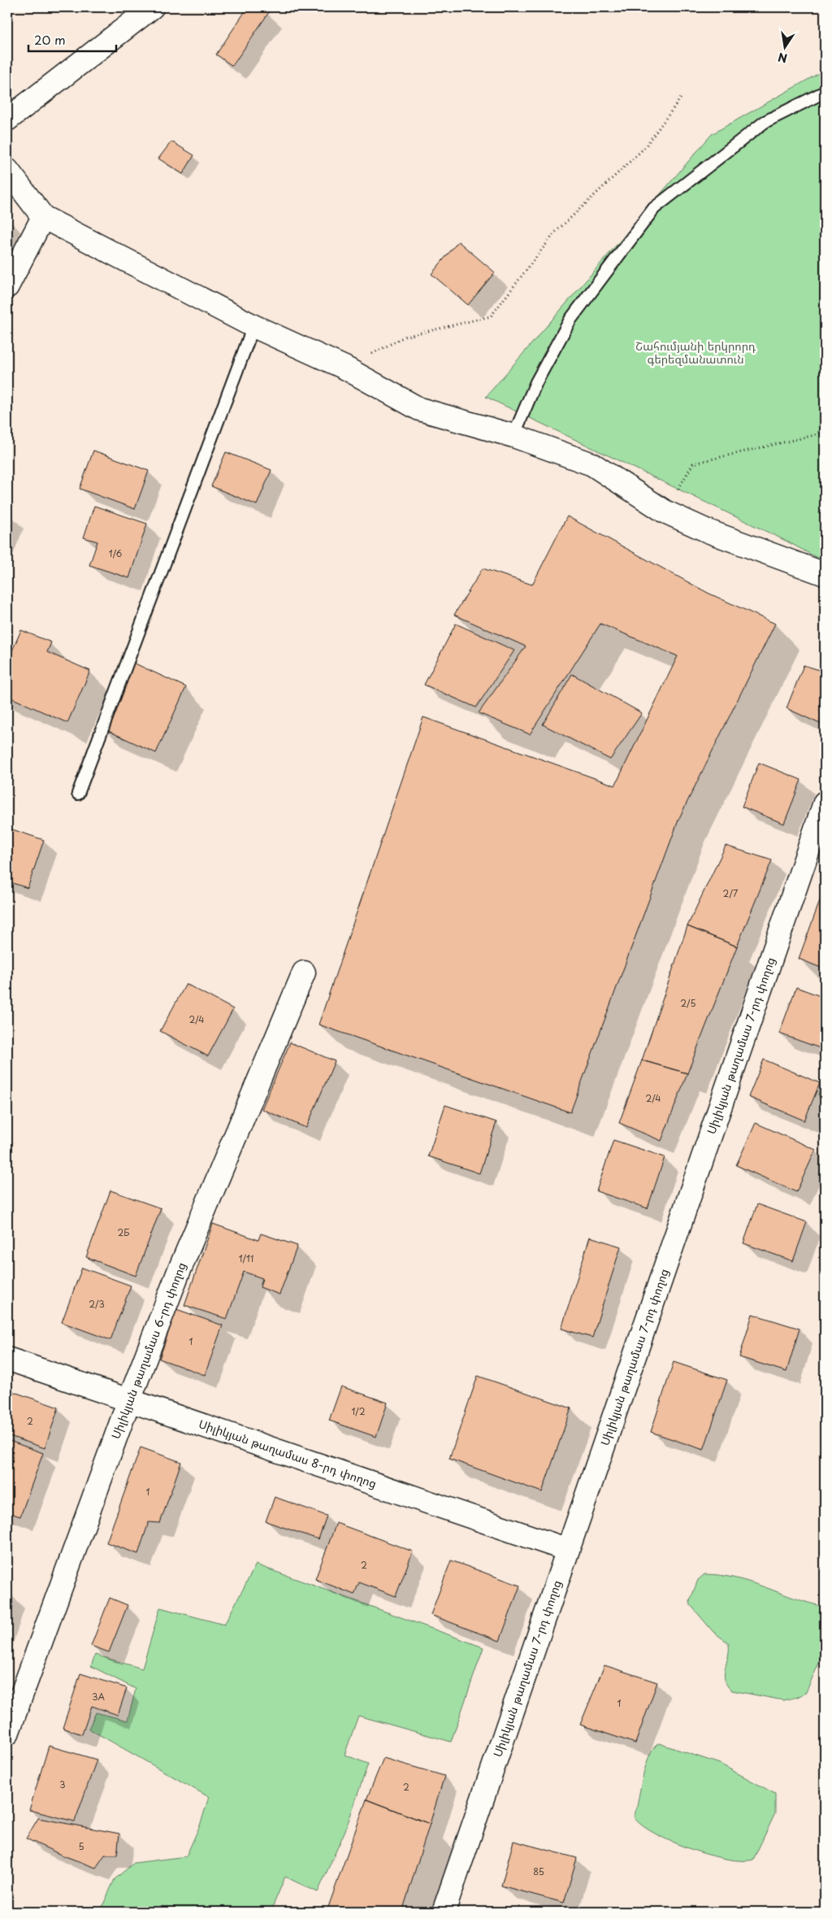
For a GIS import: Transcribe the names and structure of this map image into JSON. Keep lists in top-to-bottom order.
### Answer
{
  "streets": {
    "street": ["Սիլիկյան թաղամաս 7-րդ փողոց", "Սիլիկյան թաղամաս 6-րդ փողոց", "Սիլիկյան թաղամաս 8-րդ փողոց"]
  },
  "crossings": [
    ["Սիլիկյան թաղամաս 7-րդ փողոց", "Սիլիկյան թաղամաս 8-րդ փողոց"],
    ["Սիլիկյան թաղամաս 6-րդ փողոց", "Սիլիկյան թաղամաս 8-րդ փողոց"]
  ],
  "parks": ["Շահումյանի երկրորդ գերեզմանատուն"],
  "house_numbers": [
    "1/6",
    "2/7",
    "2/5",
    "2/4",
    "2/4",
    "2Б",
    "1/11",
    "2/3",
    "1",
    "1/2",
    "2",
    "1",
    "2",
    "3А",
    "1",
    "3",
    "2",
    "5",
    "85"
  ],
  "scale_bar": "20 m",
  "north": "bottom"
}
